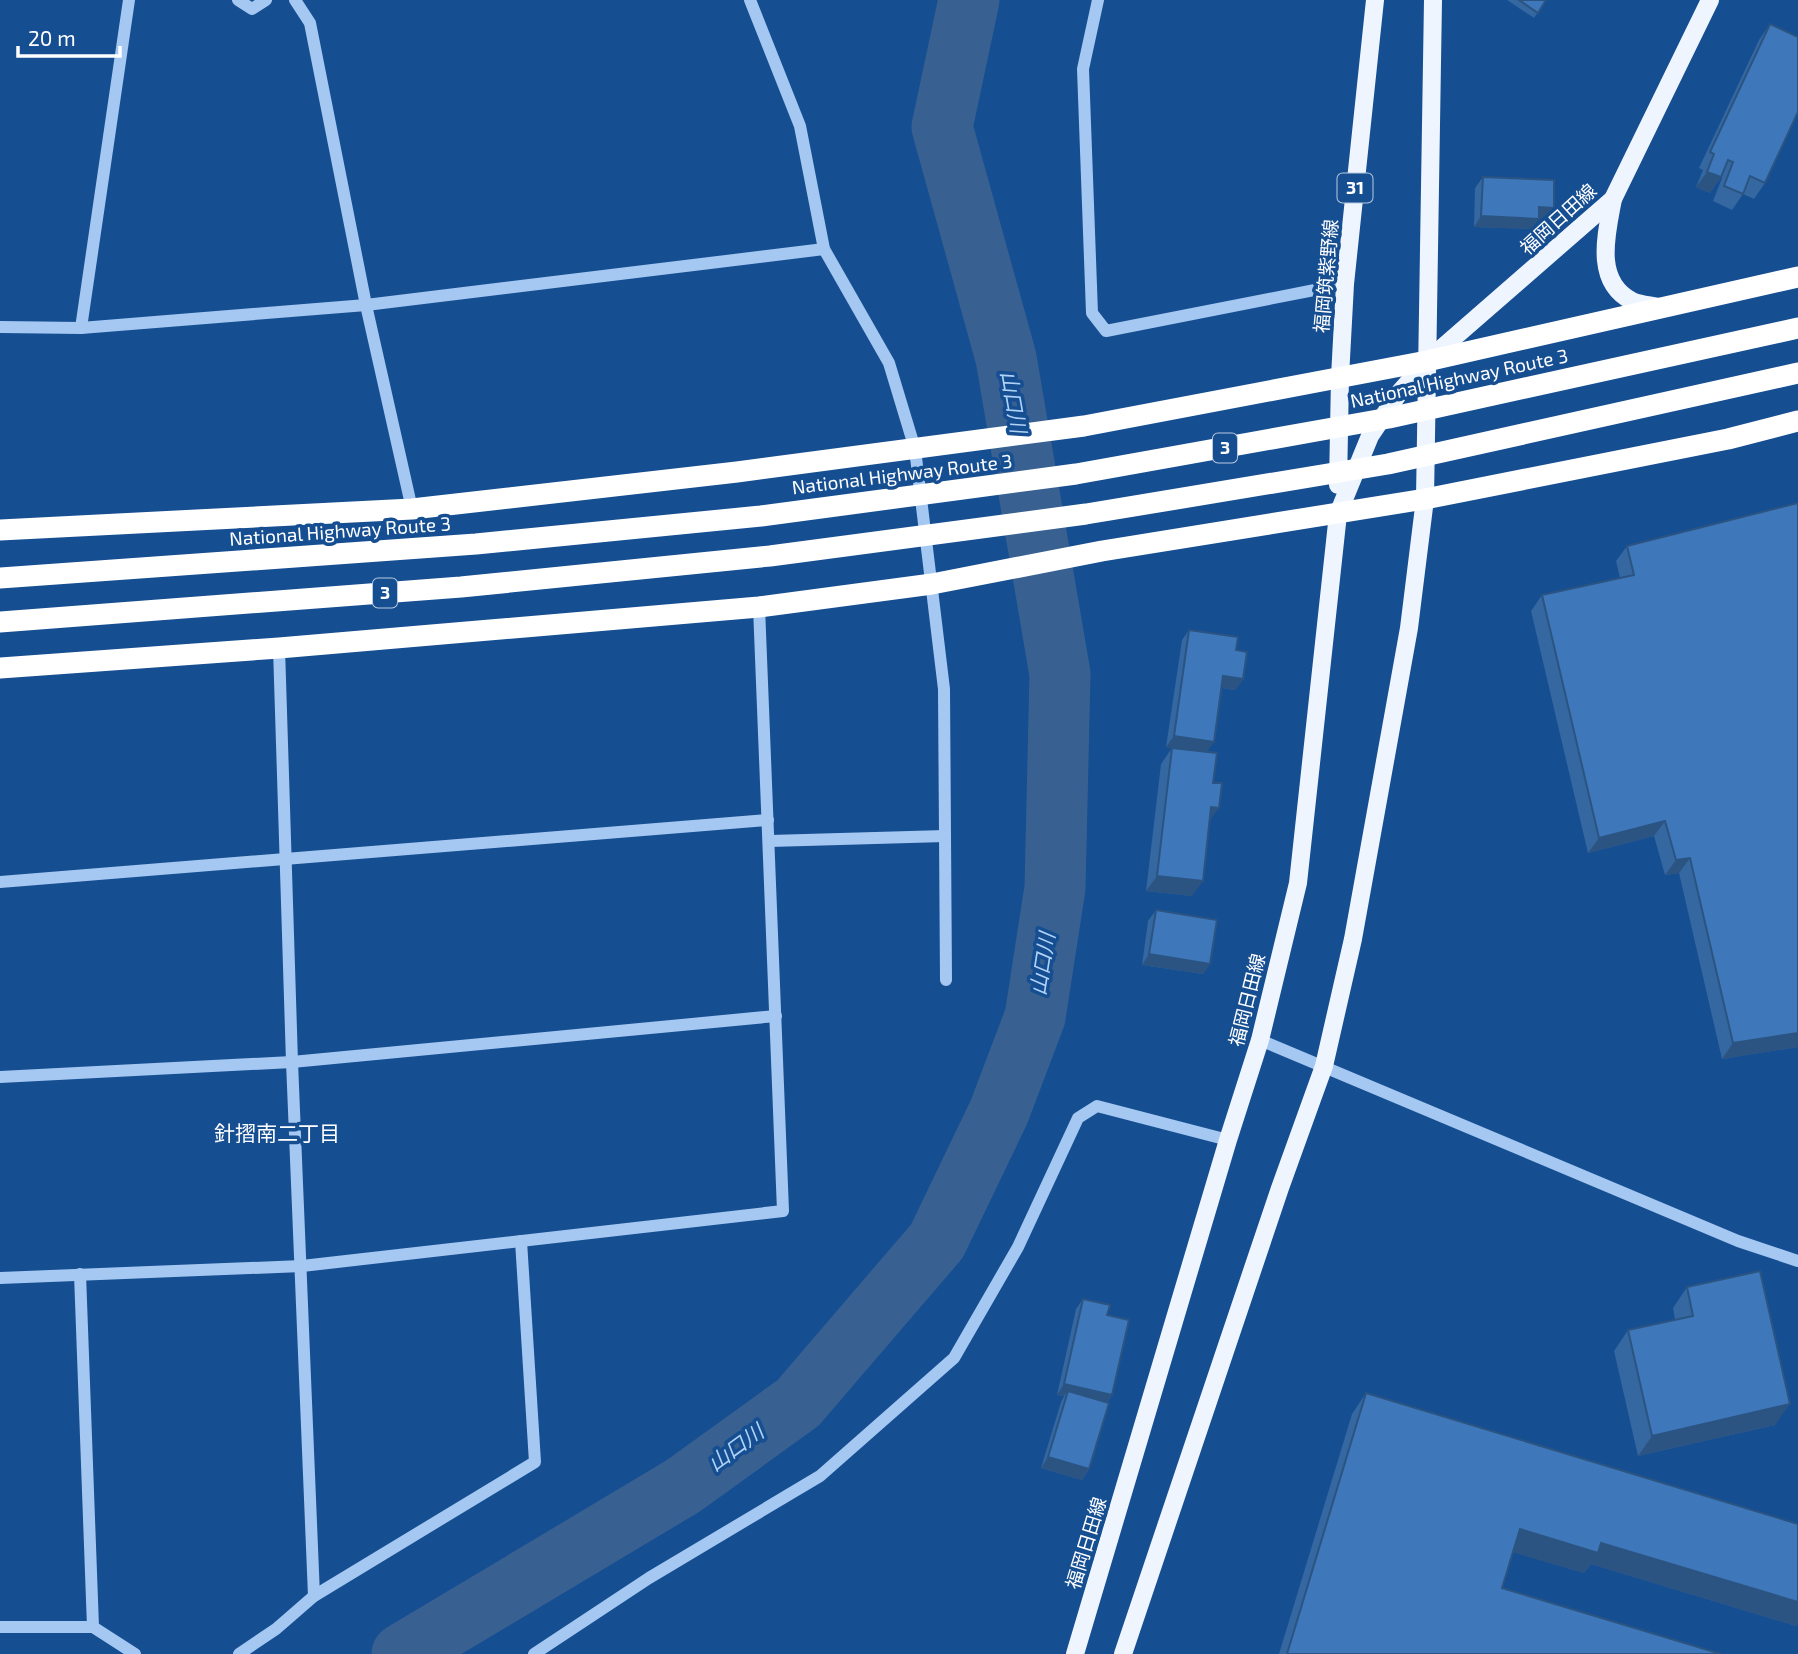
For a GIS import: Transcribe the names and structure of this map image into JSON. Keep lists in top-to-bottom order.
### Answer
{
  "streets": {
    "highway": ["National Highway Route 3", "3"],
    "main road": ["31", "福岡日田線", "福岡筑紫野線"]
  },
  "crossings": [
    ["福岡日田線", "福岡筑紫野線"]
  ],
  "districts": ["針摺南二丁目"],
  "water": ["山口川"],
  "scale_bar": "20 m"
}
